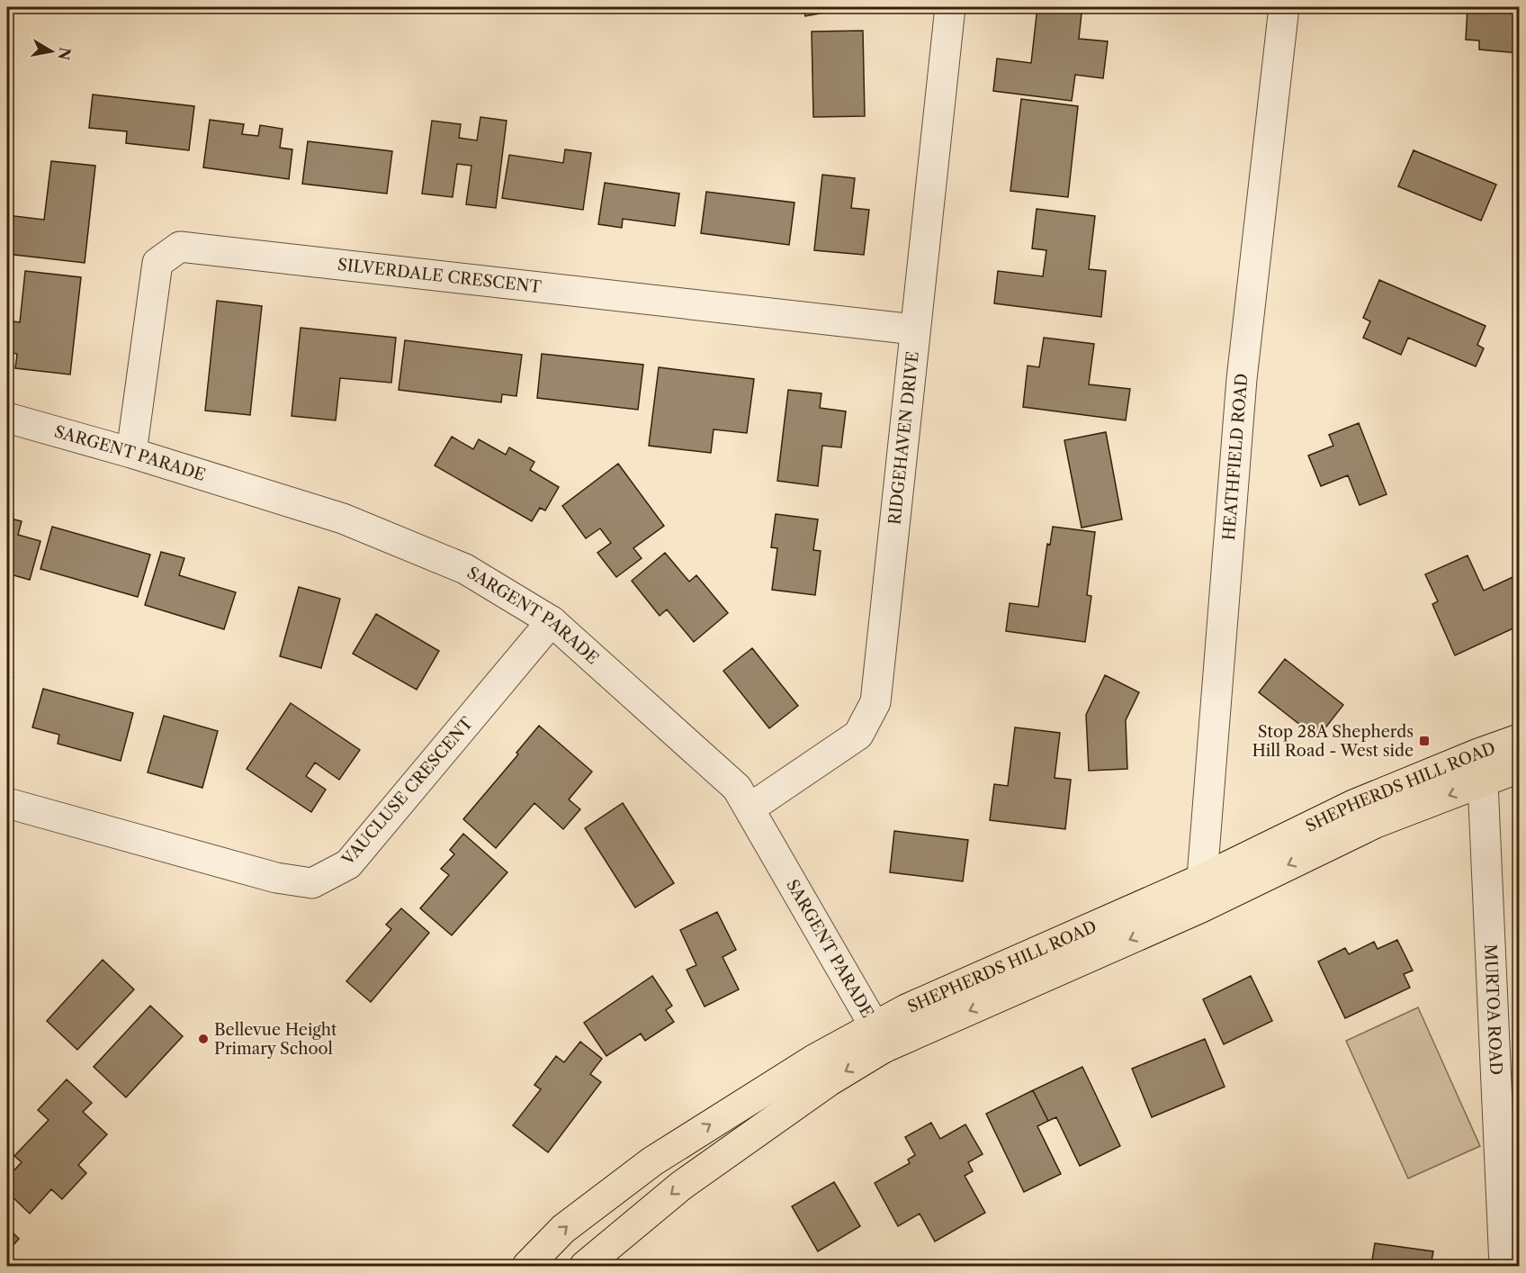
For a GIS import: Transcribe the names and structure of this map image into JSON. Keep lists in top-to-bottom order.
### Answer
{
  "streets": {
    "main road": ["SHEPHERDS HILL ROAD"],
    "street": [
      "SILVERDALE CRESCENT",
      "RIDGEHAVEN DRIVE",
      "SARGENT PARADE",
      "HEATHFIELD ROAD",
      "VAUCLUSE CRESCENT",
      "MURTOA ROAD"
    ]
  },
  "crossings": [
    ["SILVERDALE CRESCENT", "RIDGEHAVEN DRIVE"],
    ["SILVERDALE CRESCENT", "SARGENT PARADE"],
    ["RIDGEHAVEN DRIVE", "SARGENT PARADE"],
    ["SARGENT PARADE", "SHEPHERDS HILL ROAD"],
    ["SARGENT PARADE", "VAUCLUSE CRESCENT"],
    ["HEATHFIELD ROAD", "SHEPHERDS HILL ROAD"],
    ["SHEPHERDS HILL ROAD", "MURTOA ROAD"]
  ],
  "places": {
    "transit": ["Stop 28A Shepherds Hill Road - West side"],
    "other": ["Bellevue Height Primary School"]
  },
  "north": "right"
}
